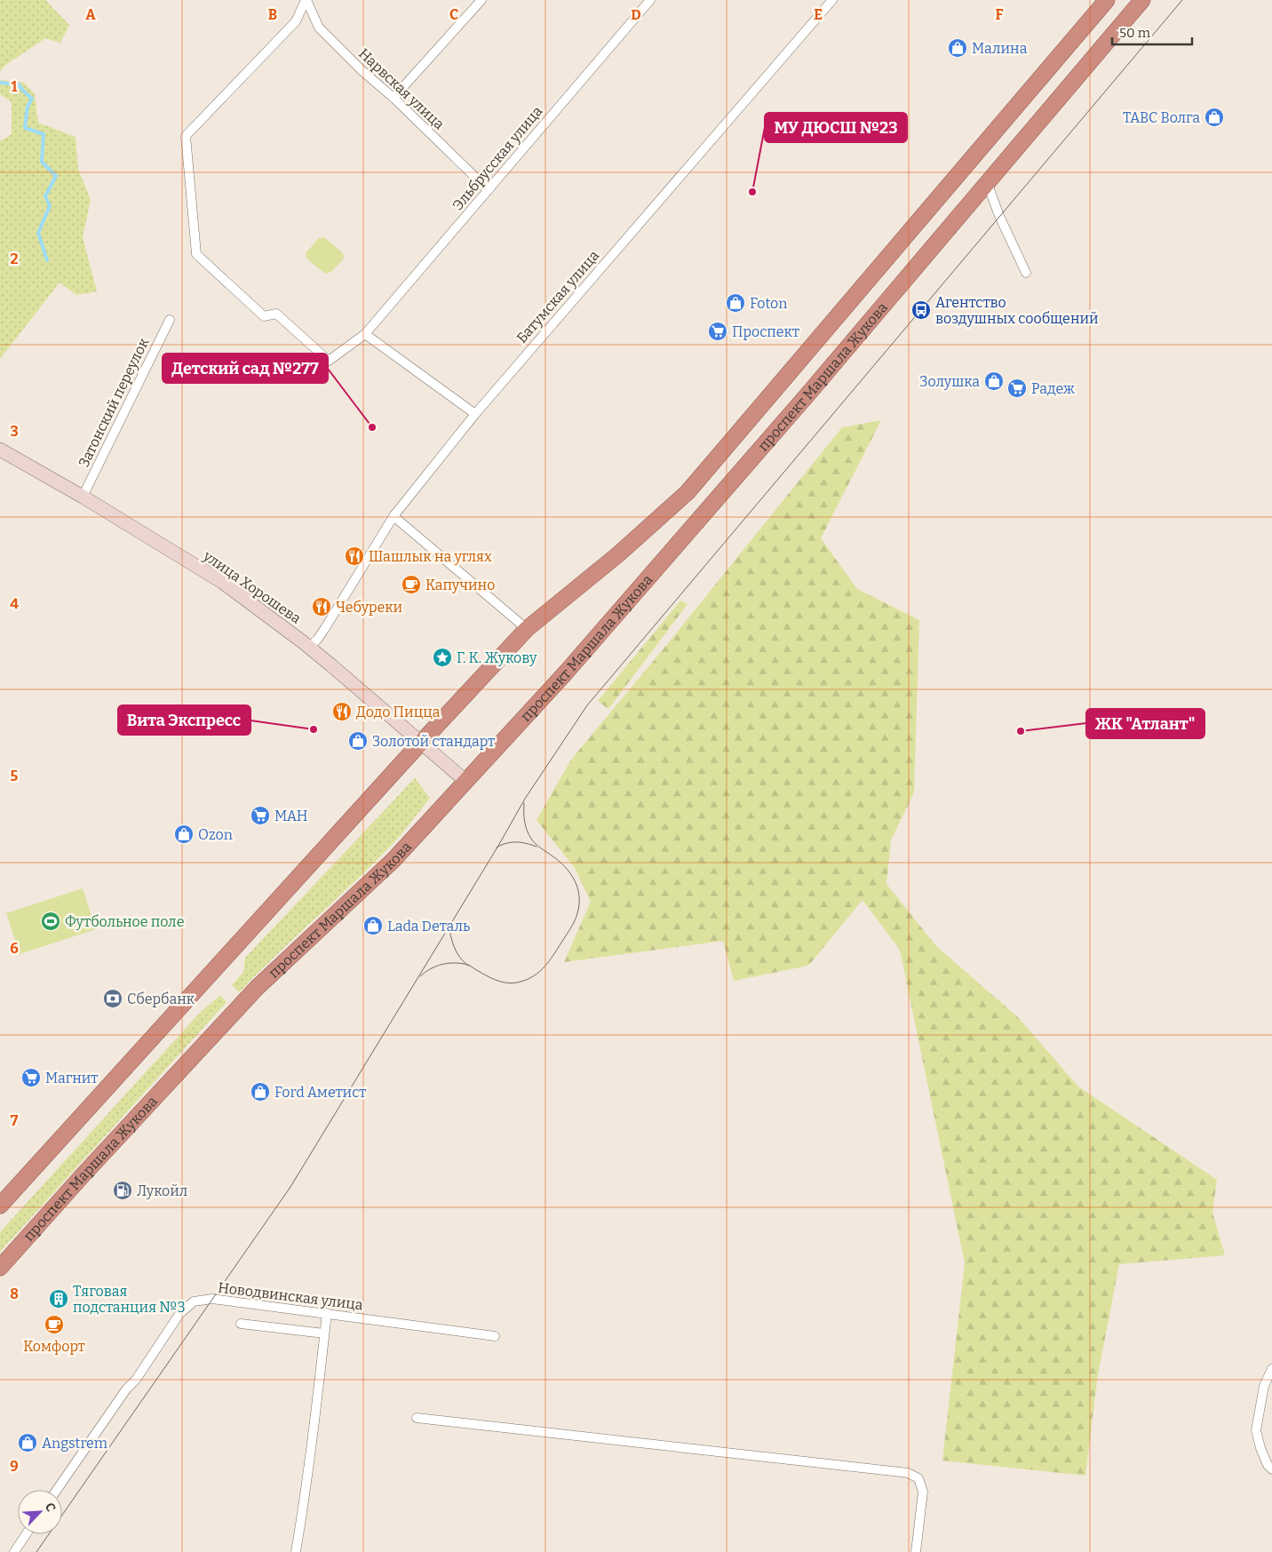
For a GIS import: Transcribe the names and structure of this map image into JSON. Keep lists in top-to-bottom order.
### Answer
{
  "streets": {
    "highway": ["проспект Маршала Жукова"],
    "main road": ["улица Хорошева"],
    "street": [
      "Нарвская улица",
      "Эльбрусская улица",
      "Батумская улица",
      "Затонский переулок",
      "Новодвинская улица"
    ]
  },
  "crossings": [
    ["Нарвская улица", "Эльбрусская улица"],
    ["Батумская улица", "улица Хорошева"],
    ["проспект Маршала Жукова", "улица Хорошева"],
    ["Затонский переулок", "улица Хорошева"]
  ],
  "places": {
    "shop": [
      "Малина",
      "ТАВС Волга",
      "Foton",
      "Золушка",
      "Золотой стандарт",
      "Ozon",
      "Lada Dеталь",
      "Ford Аметист",
      "Angstrem"
    ],
    "other": [
      "МУ ДЮСШ №23",
      "Детский сад №277",
      "Вита Экспресс",
      "ЖК \"Атлант\""
    ],
    "bus stop": ["Агентство воздушных сообщений"],
    "supermarket": [
      "Проспект",
      "Радеж",
      "МАН",
      "Магнит"
    ],
    "restaurant": ["Шашлык на углях", "Чебуреки", "Додо Пицца"],
    "cafe": ["Капучино", "Комфорт"],
    "place": ["Г. К. Жукову"],
    "sports": ["Футбольное поле"],
    "bank": ["Сбербанк"],
    "fuel station": ["Лукойл"],
    "building": ["Тяговая подстанция №3"]
  },
  "scale_bar": "50 m",
  "north": "top right",
  "grid": {
    "columns": [
      "A",
      "B",
      "C",
      "D",
      "E",
      "F"
    ],
    "rows": [
      "1",
      "2",
      "3",
      "4",
      "5",
      "6",
      "7",
      "8",
      "9"
    ]
  }
}
